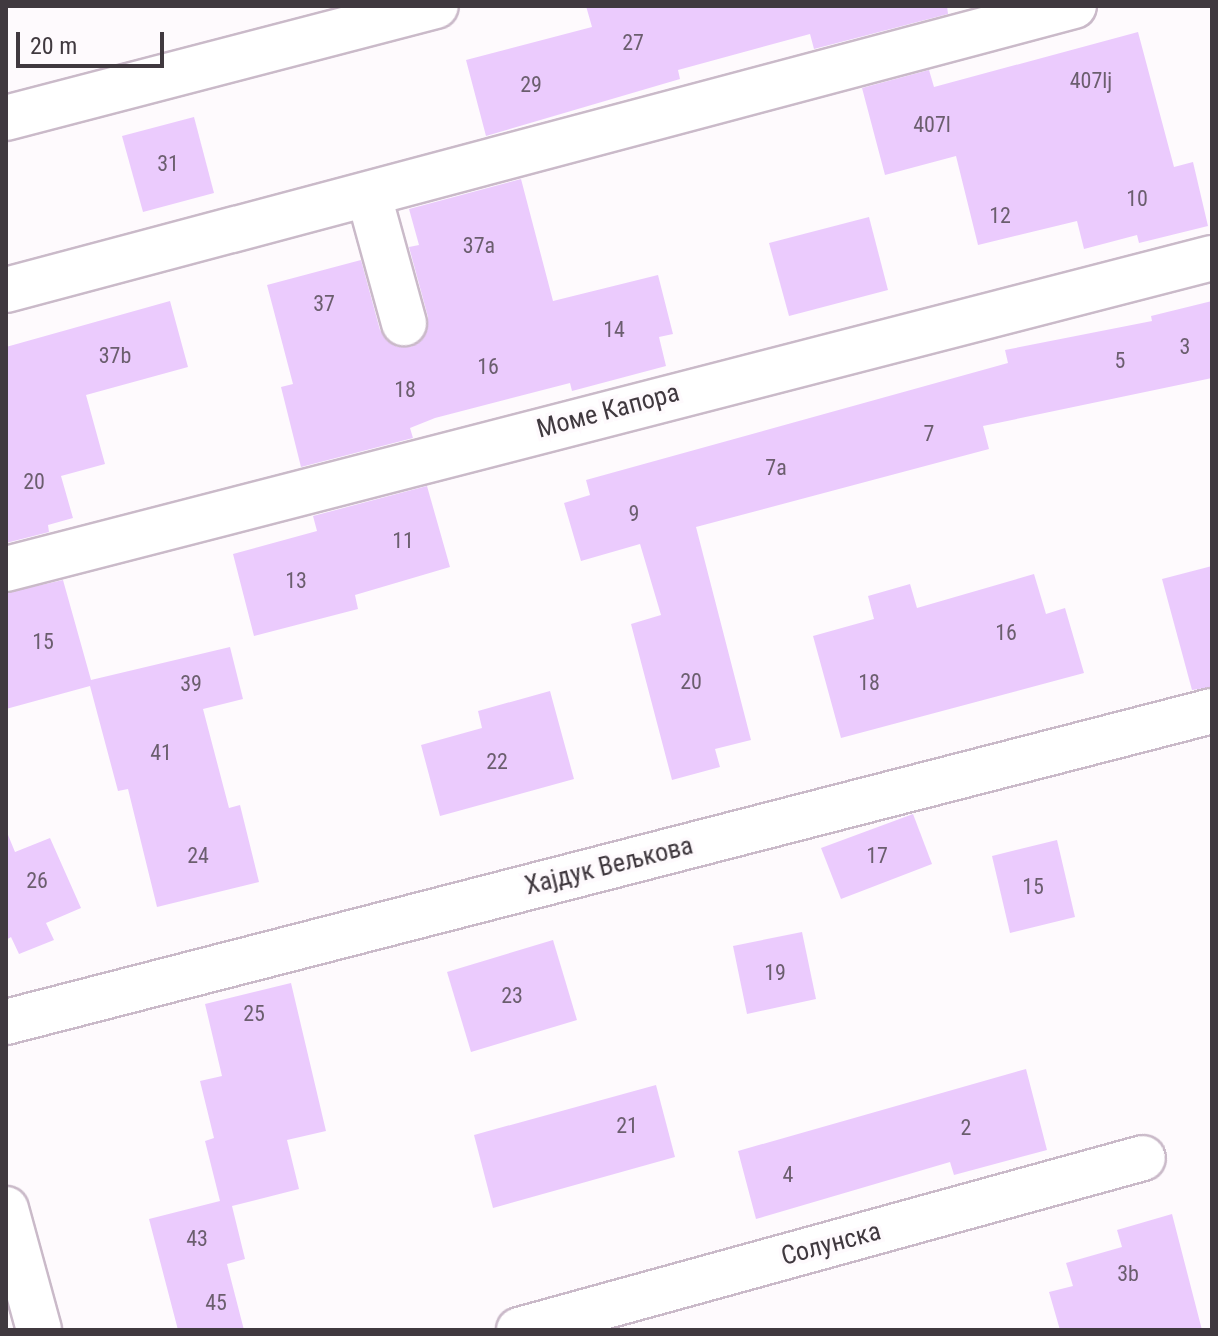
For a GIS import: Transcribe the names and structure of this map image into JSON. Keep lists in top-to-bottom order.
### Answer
{
  "streets": {
    "street": ["Моме Капора", "Хајдук Вељкова", "Солунска"]
  },
  "house_numbers": [
    "27",
    "407lj",
    "29",
    "407l",
    "31",
    "10",
    "12",
    "37a",
    "37",
    "14",
    "3",
    "37b",
    "5",
    "16",
    "18",
    "7",
    "7a",
    "20",
    "9",
    "11",
    "13",
    "16",
    "15",
    "20",
    "18",
    "39",
    "41",
    "22",
    "24",
    "17",
    "26",
    "15",
    "19",
    "23",
    "25",
    "21",
    "2",
    "4",
    "43",
    "3b",
    "45"
  ],
  "scale_bar": "20 m"
}
